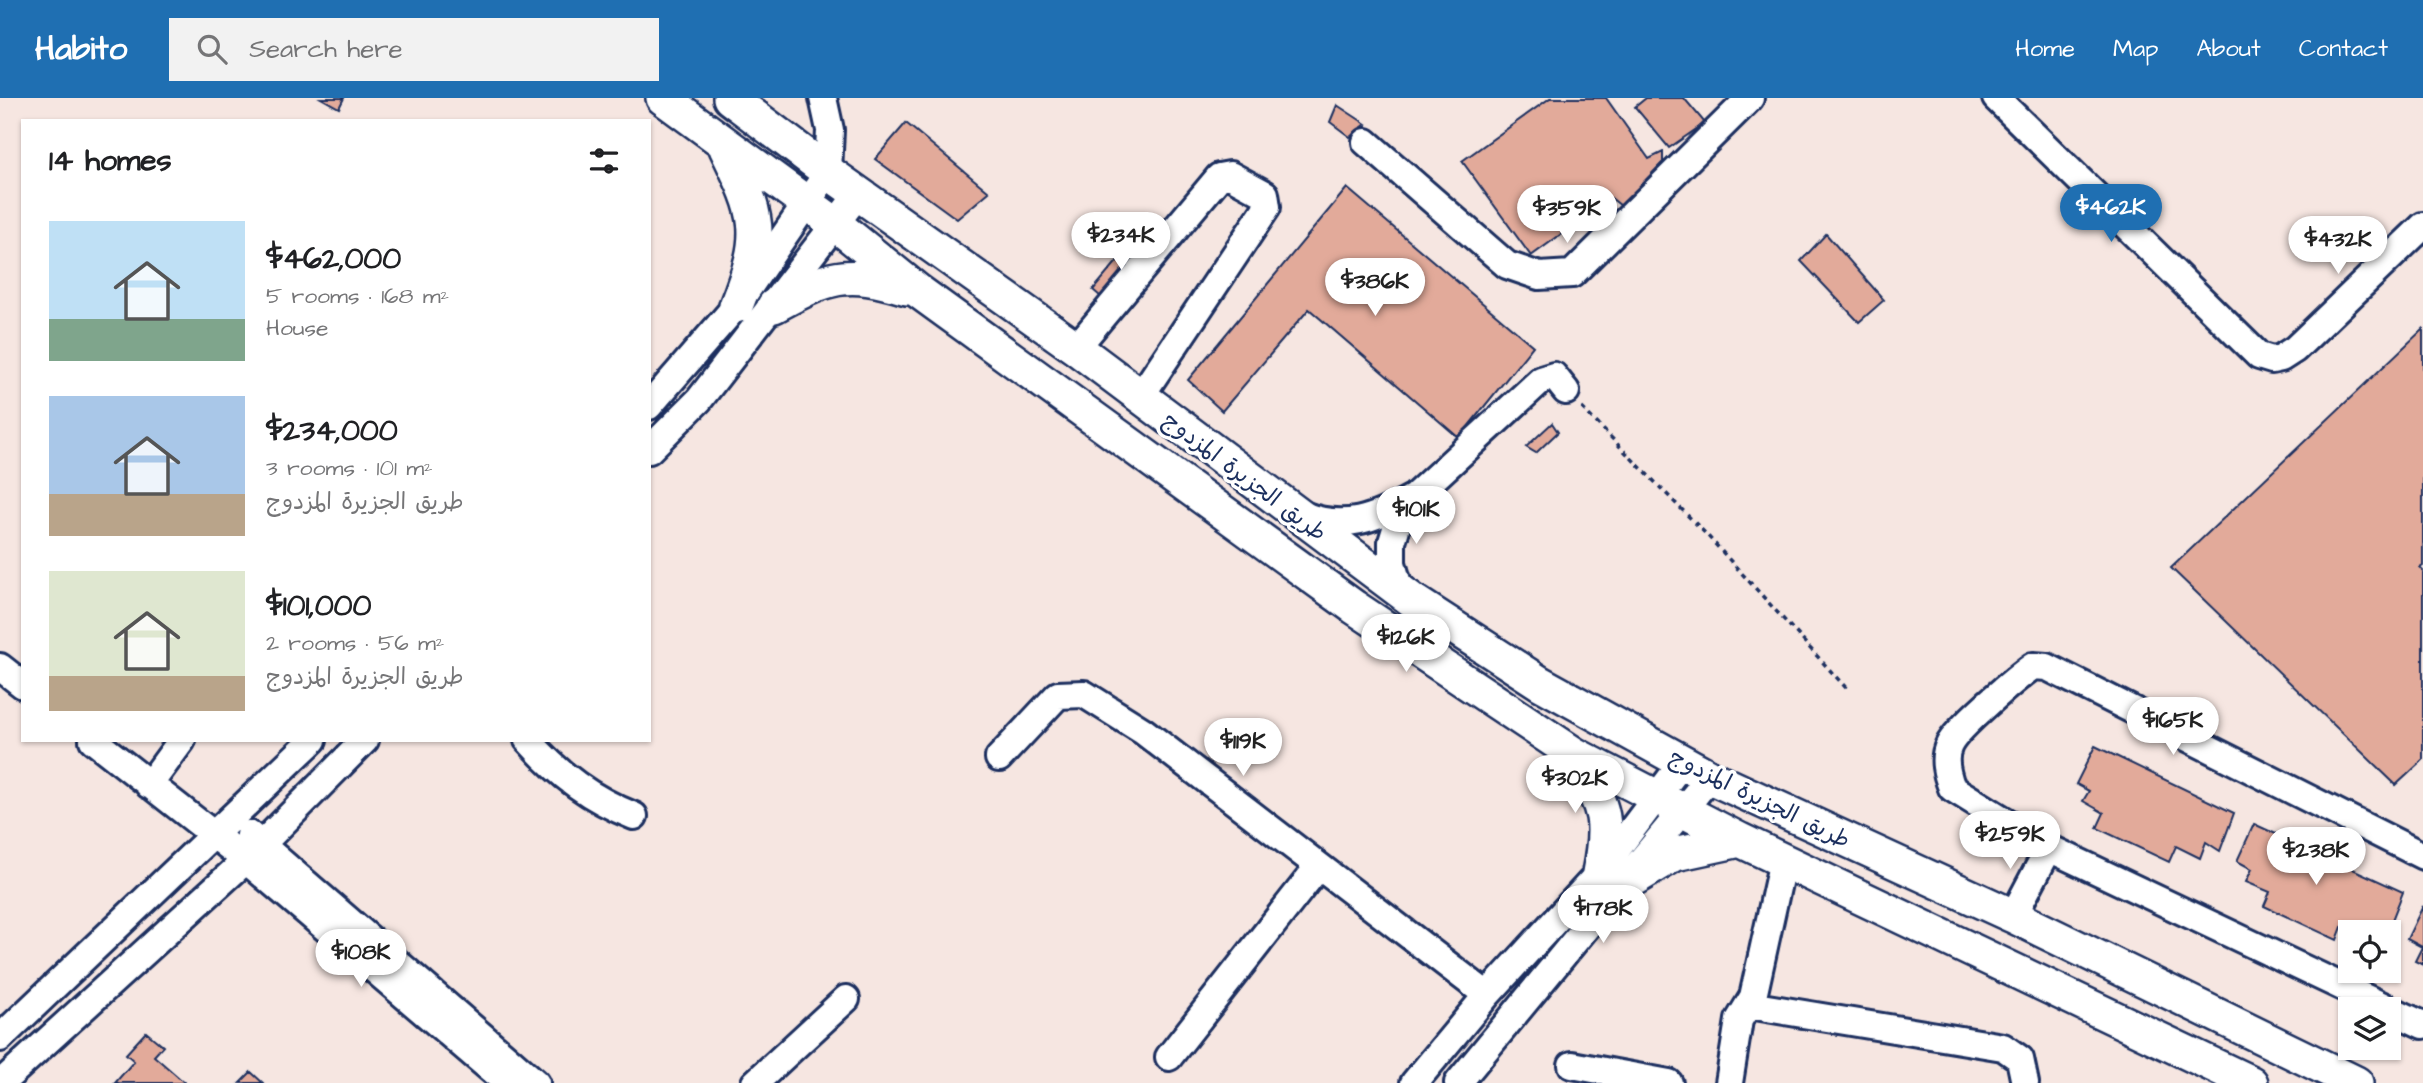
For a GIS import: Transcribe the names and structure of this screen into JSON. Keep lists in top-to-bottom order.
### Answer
{
  "streets": {
    "main road": ["طريق الجزيرة المزدوج"]
  },
  "page": {
    "header": "Habito",
    "search": "Search here",
    "nav": [
      "Home",
      "Map",
      "About",
      "Contact"
    ],
    "heading": "14 homes",
    "price": [
      "$462K",
      "$359K",
      "$234K",
      "$432K",
      "$386K",
      "$101K",
      "$126K",
      "$165K",
      "$119K",
      "$302K",
      "$259K",
      "$238K",
      "$178K",
      "$108K"
    ],
    "list": [
      {
        "name": "$462,000",
        "note": "5 rooms · 168 m² · House"
      },
      {
        "name": "$234,000",
        "note": "3 rooms · 101 m² · طريق الجزيرة المزدوج"
      },
      {
        "name": "$101,000",
        "note": "2 rooms · 56 m² · طريق الجزيرة المزدوج"
      }
    ]
  }
}
